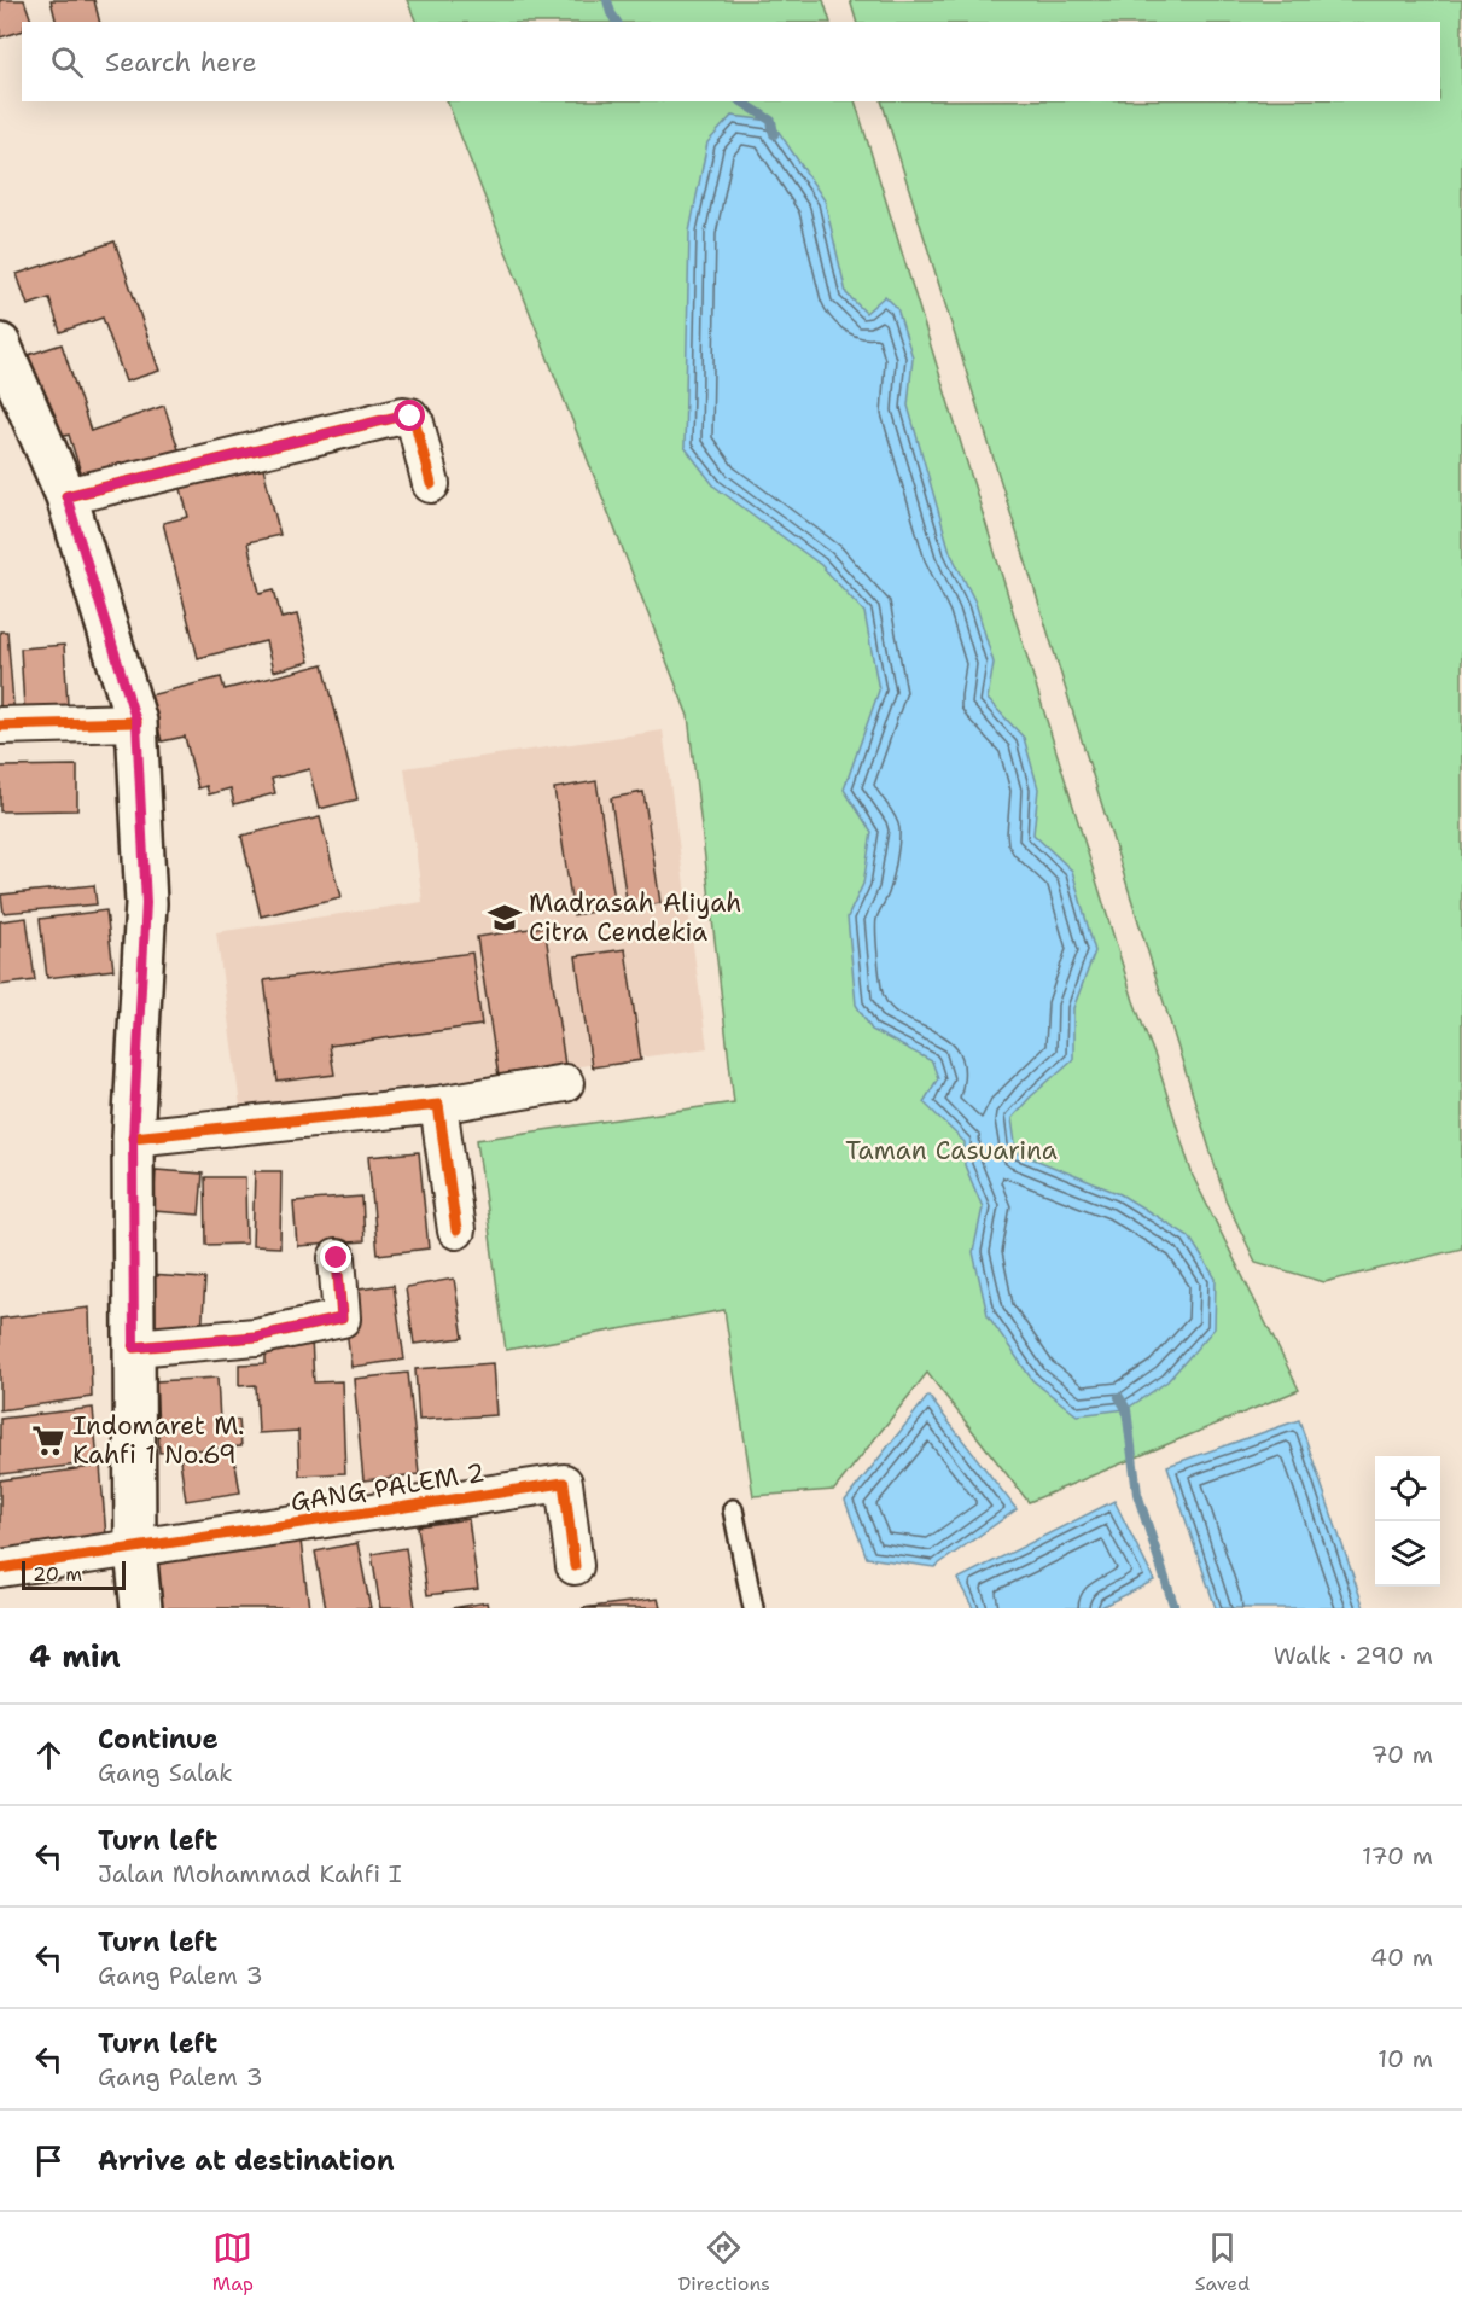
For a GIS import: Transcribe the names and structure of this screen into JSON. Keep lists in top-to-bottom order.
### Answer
{
  "streets": {
    "street": ["GANG PALEM 2"]
  },
  "parks": ["Taman Casuarina"],
  "places": {
    "school or university": ["Madrasah Aliyah Citra Cendekia"],
    "supermarket": ["Indomaret M. Kahfi 1 No.69"]
  },
  "scale_bar": "20 m",
  "page": {
    "search": "Search here",
    "scale": "20 m",
    "heading": ["4 min", "Walk · 290 m"],
    "list": [
      ["Continue", "Gang Salak", "70 m"],
      ["Turn left", "Jalan Mohammad Kahfi I", "170 m"],
      ["Turn left", "Gang Palem 3", "40 m"],
      ["Turn left", "Gang Palem 3", "10 m"],
      "Arrive at destination"
    ],
    "nav": ["Map", "Directions", "Saved"]
  }
}
